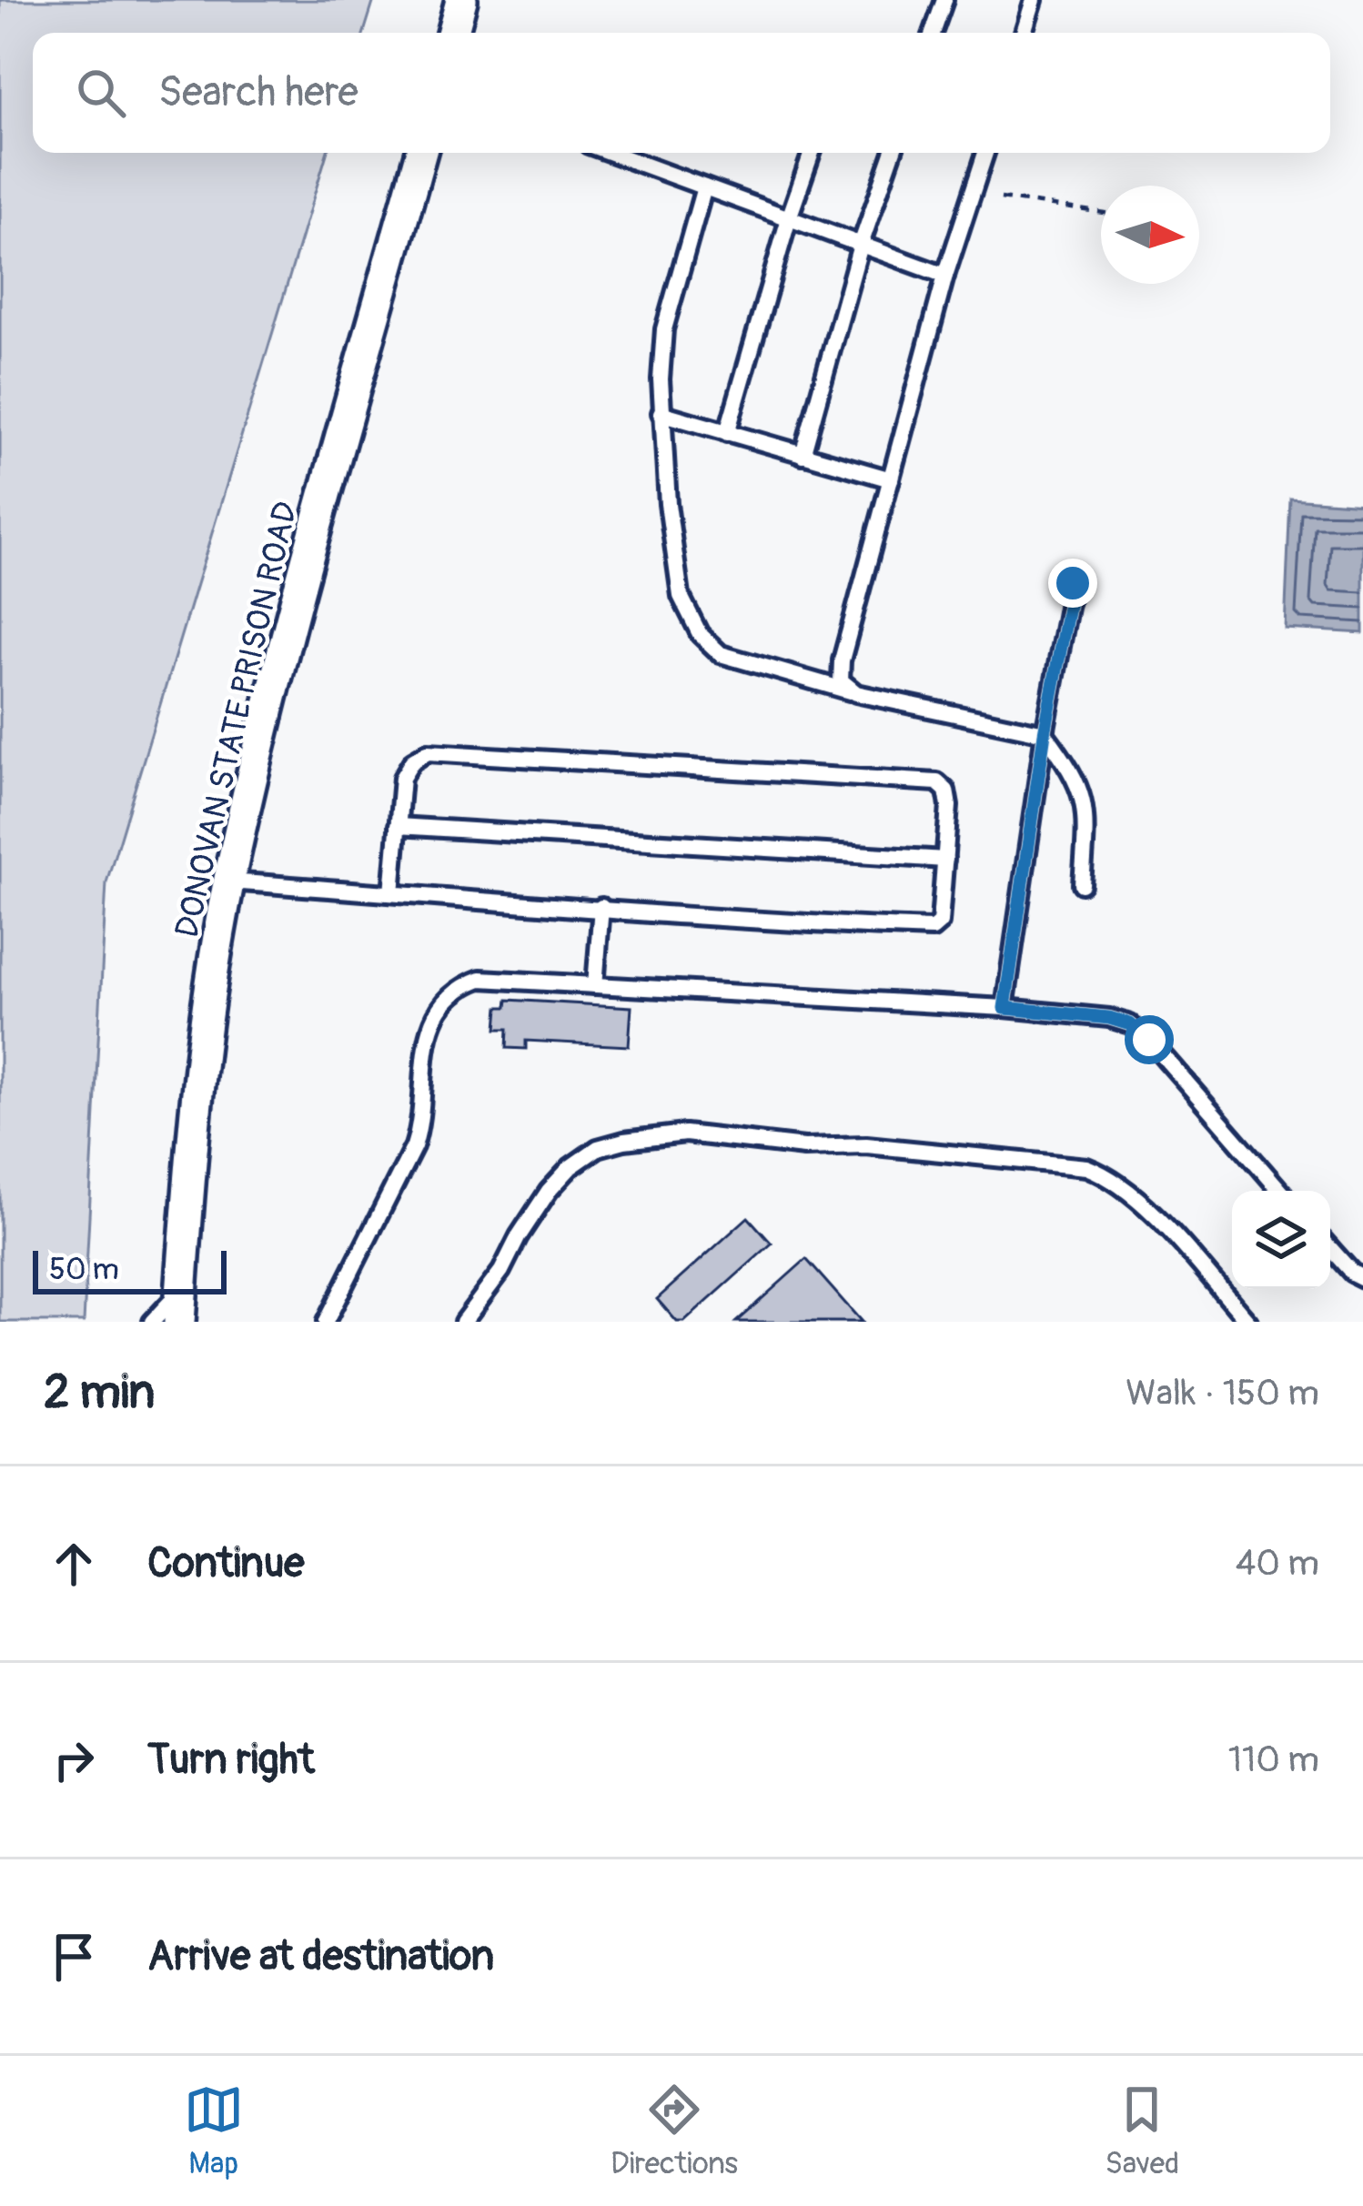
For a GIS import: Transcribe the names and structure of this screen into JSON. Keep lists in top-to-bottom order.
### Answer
{
  "streets": {
    "street": ["DONOVAN STATE PRISON ROAD"]
  },
  "scale_bar": "50 m",
  "north": "right",
  "page": {
    "search": "Search here",
    "scale": "50 m",
    "heading": ["2 min", "Walk · 150 m"],
    "list": [
      ["Continue", "40 m"],
      ["Turn right", "110 m"],
      "Arrive at destination"
    ],
    "nav": ["Map", "Directions", "Saved"]
  }
}
